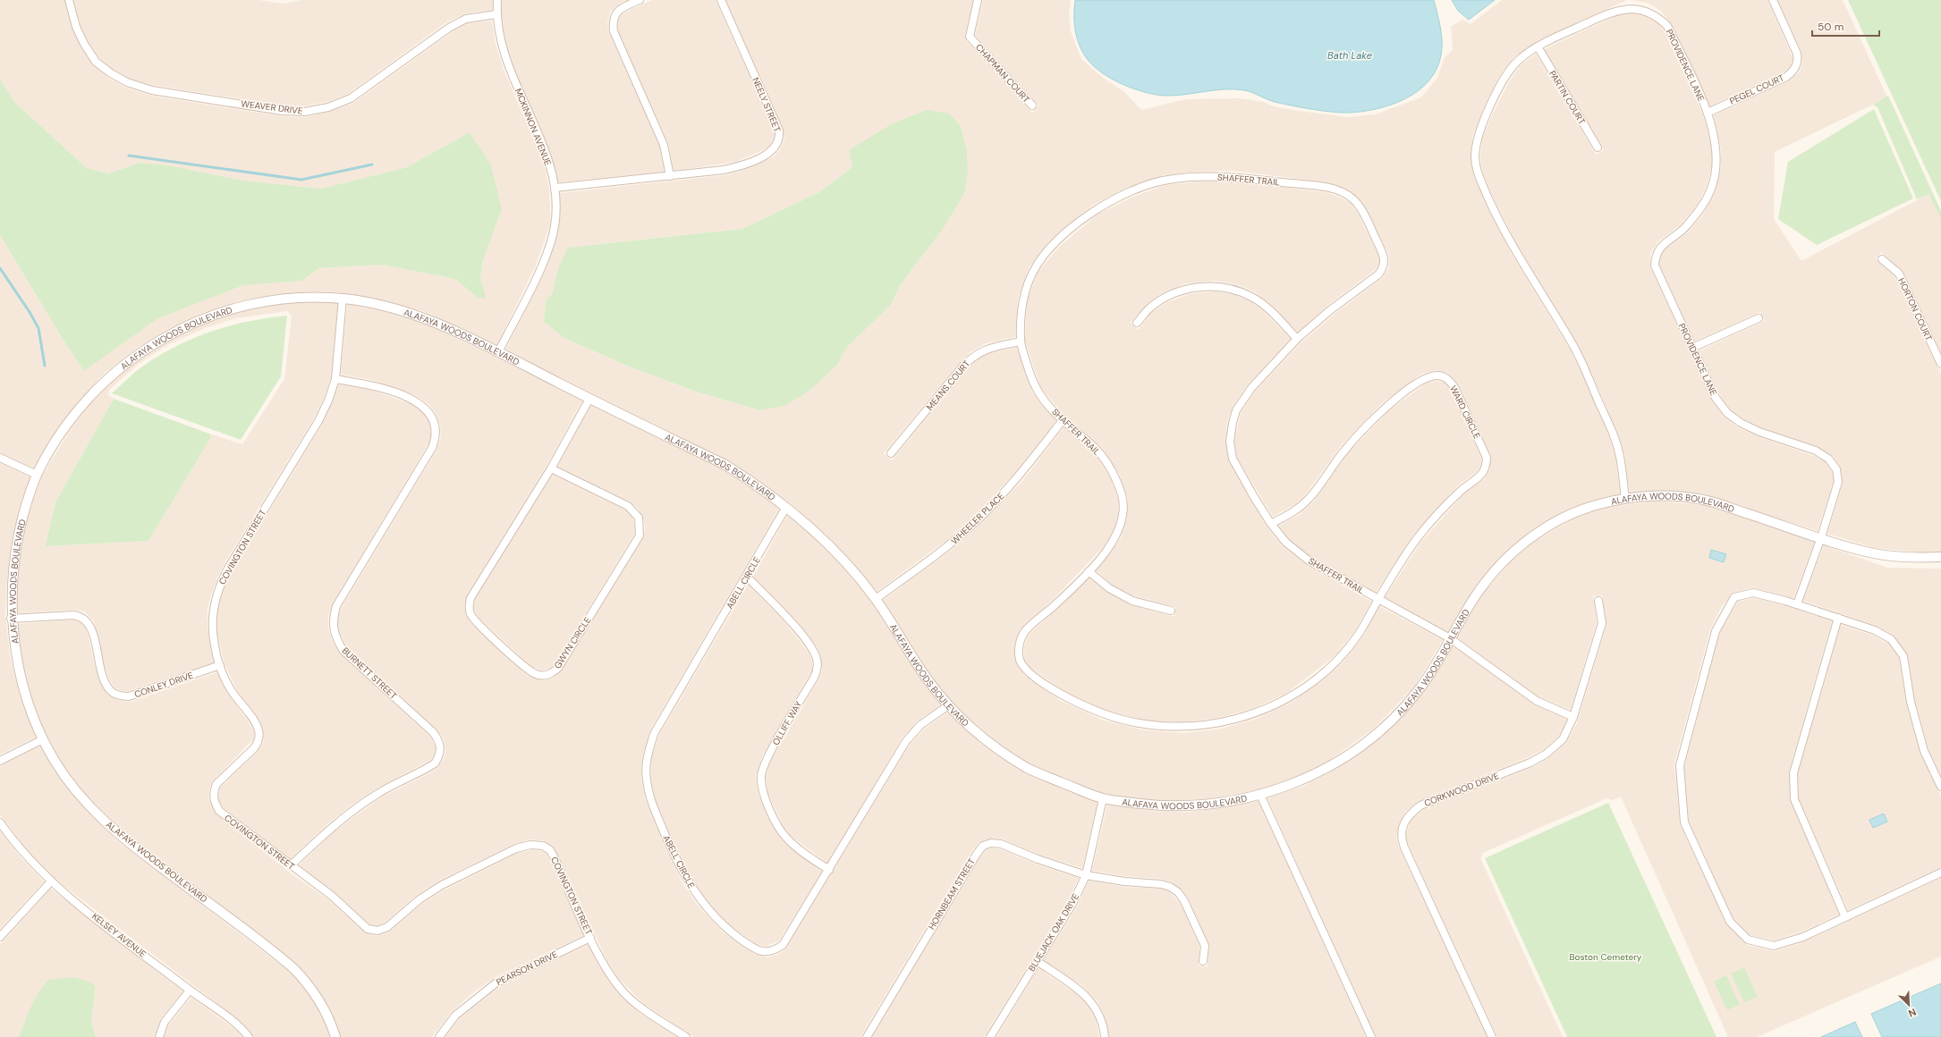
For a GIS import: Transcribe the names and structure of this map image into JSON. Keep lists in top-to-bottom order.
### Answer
{
  "streets": {
    "street": [
      "PROVIDENCE LANE",
      "CHAPMAN COURT",
      "PEGEL COURT",
      "PARTIN COURT",
      "NEELY STREET",
      "WEAVER DRIVE",
      "MCKINNON AVENUE",
      "SHAFFER TRAIL",
      "HORTON COURT",
      "ALAFAYA WOODS BOULEVARD",
      "MEANS COURT",
      "WARD CIRCLE",
      "WHEELER PLACE",
      "COVINGTON STREET",
      "ABELL CIRCLE",
      "GWYN CIRCLE",
      "BURNETT STREET",
      "CONLEY DRIVE",
      "OLLIFF WAY",
      "CORKWOOD DRIVE",
      "HORNBEAM STREET",
      "BLUEJACK OAK DRIVE",
      "KELSEY AVENUE",
      "PEARSON DRIVE"
    ]
  },
  "crossings": [
    ["PROVIDENCE LANE", "PEGEL COURT"],
    ["PROVIDENCE LANE", "PARTIN COURT"],
    ["PROVIDENCE LANE", "ALAFAYA WOODS BOULEVARD"],
    ["NEELY STREET", "MCKINNON AVENUE"],
    ["WEAVER DRIVE", "MCKINNON AVENUE"],
    ["MCKINNON AVENUE", "ALAFAYA WOODS BOULEVARD"],
    ["SHAFFER TRAIL", "ALAFAYA WOODS BOULEVARD"],
    ["SHAFFER TRAIL", "MEANS COURT"],
    ["SHAFFER TRAIL", "WARD CIRCLE"],
    ["SHAFFER TRAIL", "WHEELER PLACE"],
    ["SHAFFER TRAIL", "CORKWOOD DRIVE"],
    ["ALAFAYA WOODS BOULEVARD", "WHEELER PLACE"],
    ["ALAFAYA WOODS BOULEVARD", "COVINGTON STREET"],
    ["ALAFAYA WOODS BOULEVARD", "ABELL CIRCLE"],
    ["ALAFAYA WOODS BOULEVARD", "GWYN CIRCLE"],
    ["ALAFAYA WOODS BOULEVARD", "CONLEY DRIVE"],
    ["ALAFAYA WOODS BOULEVARD", "BLUEJACK OAK DRIVE"],
    ["COVINGTON STREET", "BURNETT STREET"],
    ["COVINGTON STREET", "CONLEY DRIVE"],
    ["COVINGTON STREET", "PEARSON DRIVE"],
    ["ABELL CIRCLE", "OLLIFF WAY"],
    ["HORNBEAM STREET", "BLUEJACK OAK DRIVE"]
  ],
  "water": ["Bath Lake"],
  "parks": ["Boston Cemetery"],
  "scale_bar": "50 m",
  "north": "bottom right"
}
